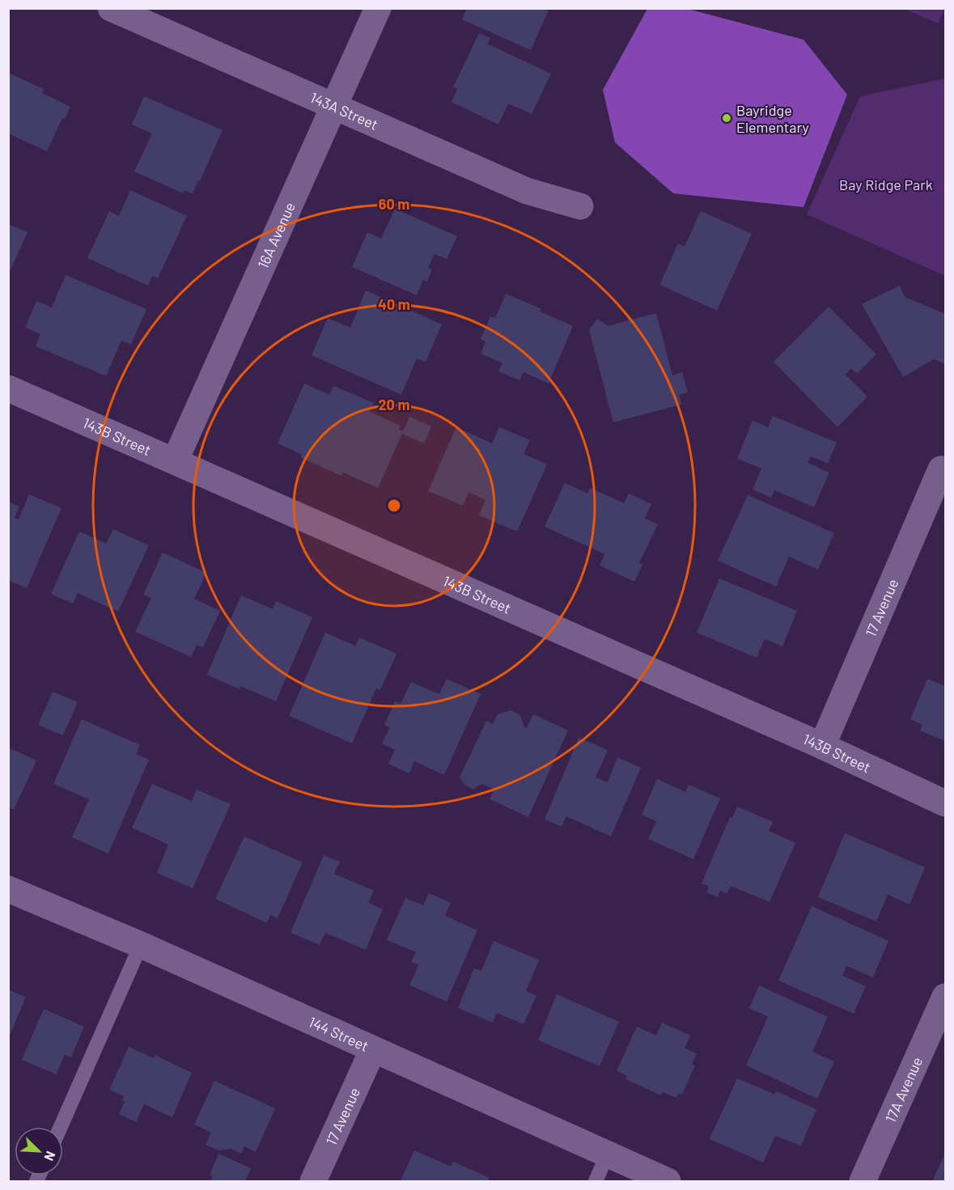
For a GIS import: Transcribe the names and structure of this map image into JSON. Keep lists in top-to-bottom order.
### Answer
{
  "streets": {
    "street": [
      "143A Street",
      "16A Avenue",
      "143B Street",
      "17 Avenue",
      "144 Street",
      "17A Avenue"
    ]
  },
  "crossings": [
    ["143A Street", "16A Avenue"],
    ["16A Avenue", "143B Street"],
    ["143B Street", "17 Avenue"],
    ["17 Avenue", "144 Street"]
  ],
  "parks": ["Bay Ridge Park"],
  "places": ["Bayridge Elementary"],
  "north": "bottom right",
  "rings": ["60 m", "40 m", "20 m"]
}
